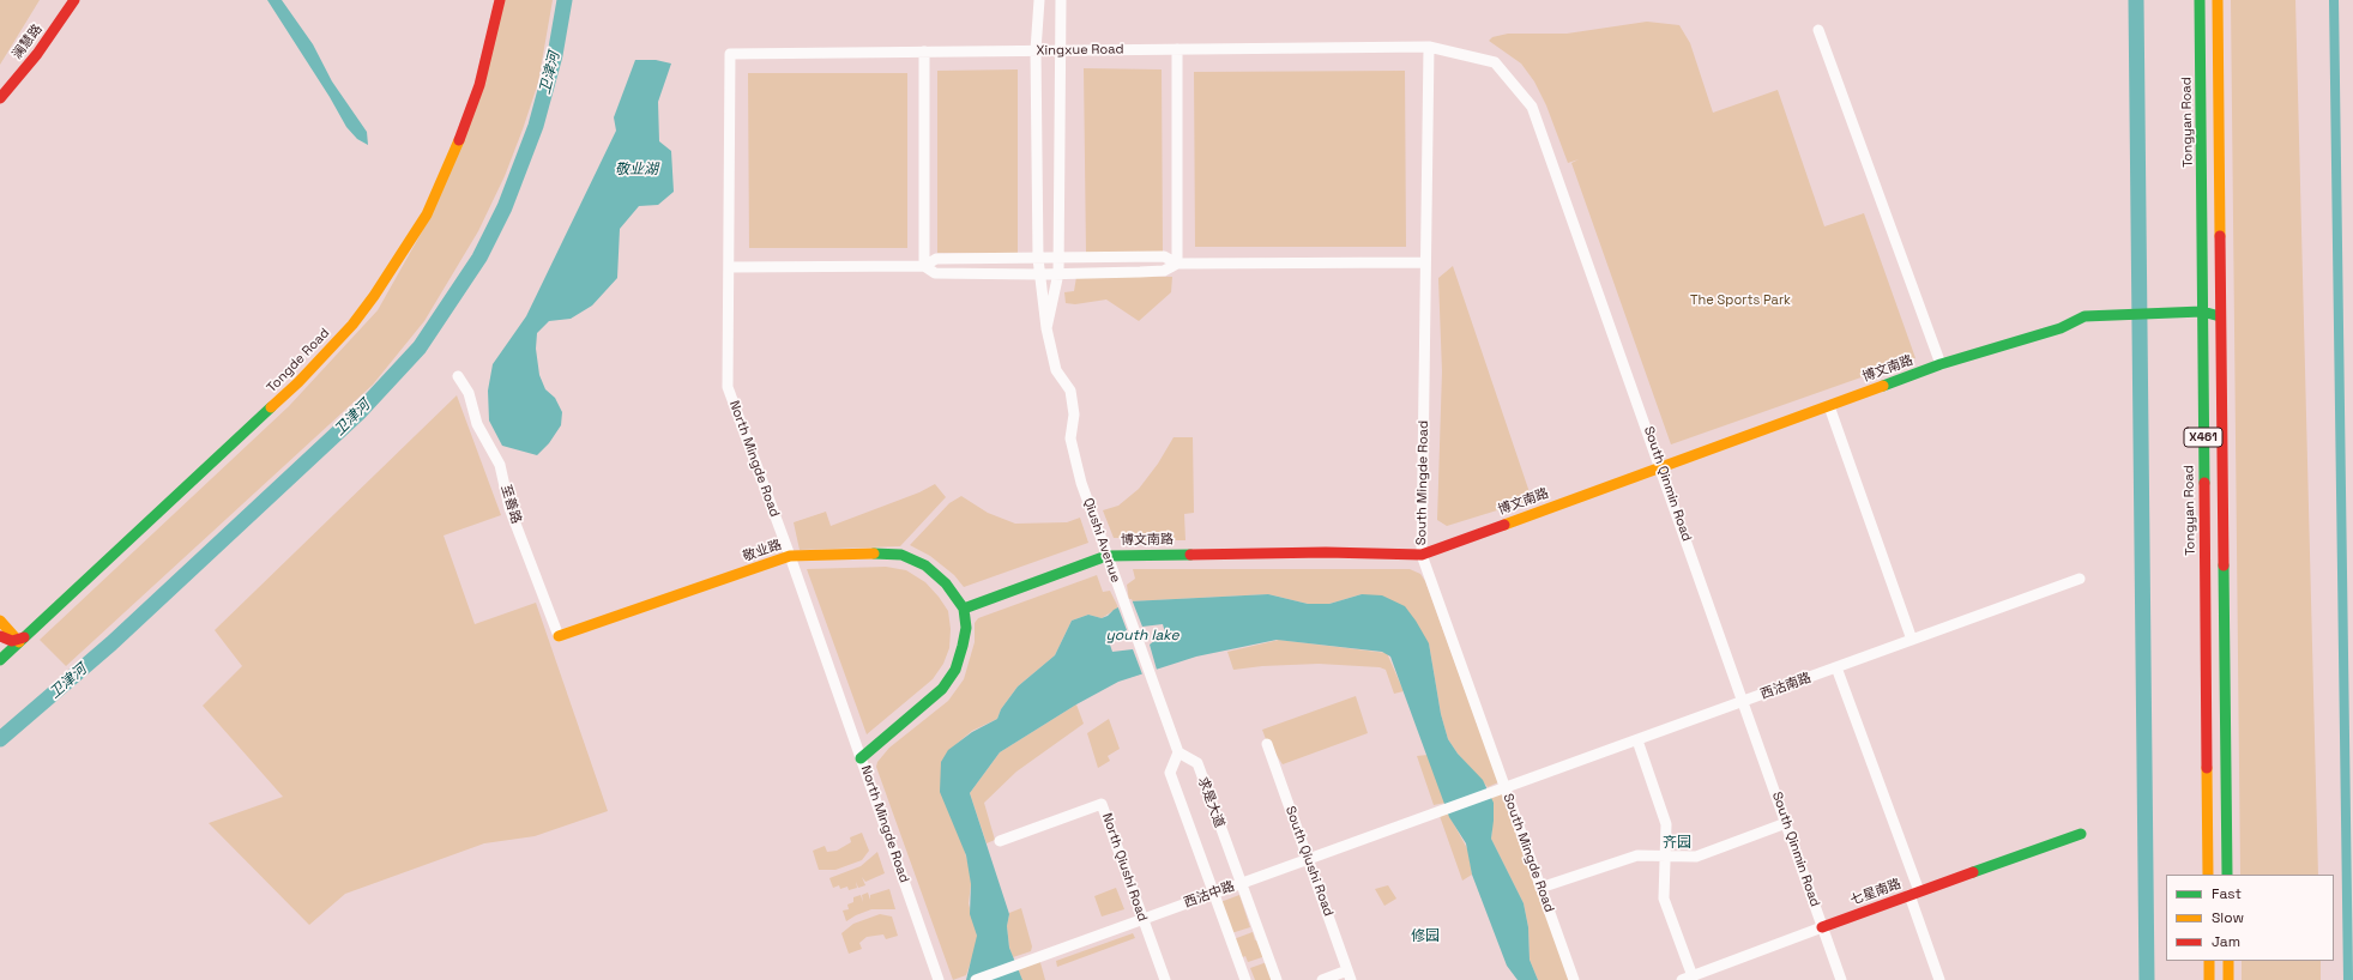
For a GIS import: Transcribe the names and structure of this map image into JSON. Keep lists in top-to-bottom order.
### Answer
{
  "streets": {
    "main road": [
      "澜慧路",
      "Tongyan Road",
      "Tongde Road",
      "博文南路",
      "X461",
      "敬业路",
      "七星南路"
    ],
    "street": [
      "Xingxue Road",
      "North Mingde Road",
      "South Mingde Road",
      "South Qinmin Road",
      "至善路",
      "Qiushi Avenue",
      "西沽南路",
      "求是大道",
      "South Qiushi Road",
      "North Qiushi Road",
      "西沽中路"
    ]
  },
  "crossings": [
    ["Xingxue Road", "North Mingde Road"],
    ["Xingxue Road", "South Mingde Road"],
    ["Xingxue Road", "South Qinmin Road"],
    ["Xingxue Road", "Qiushi Avenue"],
    ["Tongyan Road", "博文南路"],
    ["博文南路", "X461"],
    ["博文南路", "South Mingde Road"],
    ["博文南路", "South Qinmin Road"],
    ["博文南路", "Qiushi Avenue"],
    ["博文南路", "敬业路"],
    ["North Mingde Road", "敬业路"],
    ["South Mingde Road", "South Qinmin Road"],
    ["South Mingde Road", "西沽南路"],
    ["South Qinmin Road", "西沽南路"],
    ["South Qinmin Road", "七星南路"],
    ["至善路", "敬业路"],
    ["Qiushi Avenue", "求是大道"],
    ["西沽南路", "西沽中路"],
    ["求是大道", "西沽中路"],
    ["South Qiushi Road", "西沽中路"],
    ["North Qiushi Road", "西沽中路"]
  ],
  "districts": ["齐园", "修园"],
  "water": ["卫津河", "敬业湖", "youth lake"],
  "parks": ["The Sports Park"],
  "legend": ["Fast", "Slow", "Jam"]
}
